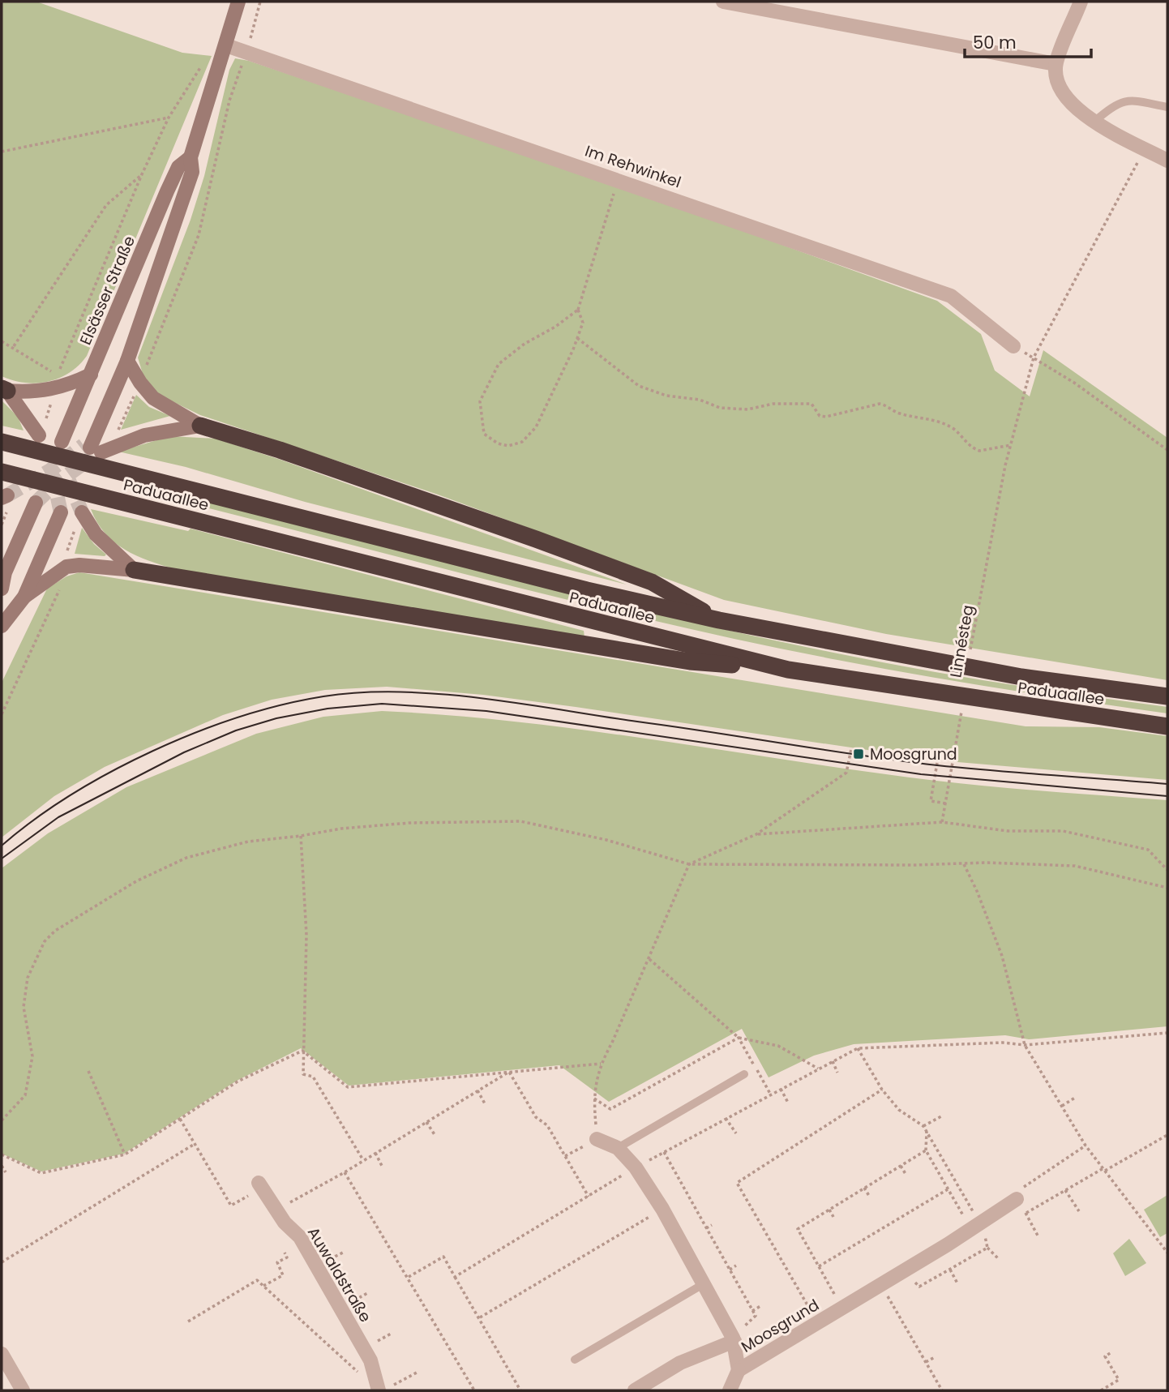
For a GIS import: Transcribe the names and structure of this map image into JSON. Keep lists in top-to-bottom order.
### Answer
{
  "streets": {
    "highway": ["Paduaallee"],
    "main road": ["Elsässer Straße"],
    "street": ["Im Rehwinkel", "Auwaldstraße", "Moosgrund"],
    "path": ["Linnésteg"]
  },
  "crossings": [
    ["Im Rehwinkel", "Elsässer Straße"],
    ["Elsässer Straße", "Paduaallee"]
  ],
  "places": {
    "transit": ["Moosgrund"]
  },
  "scale_bar": "50 m"
}
